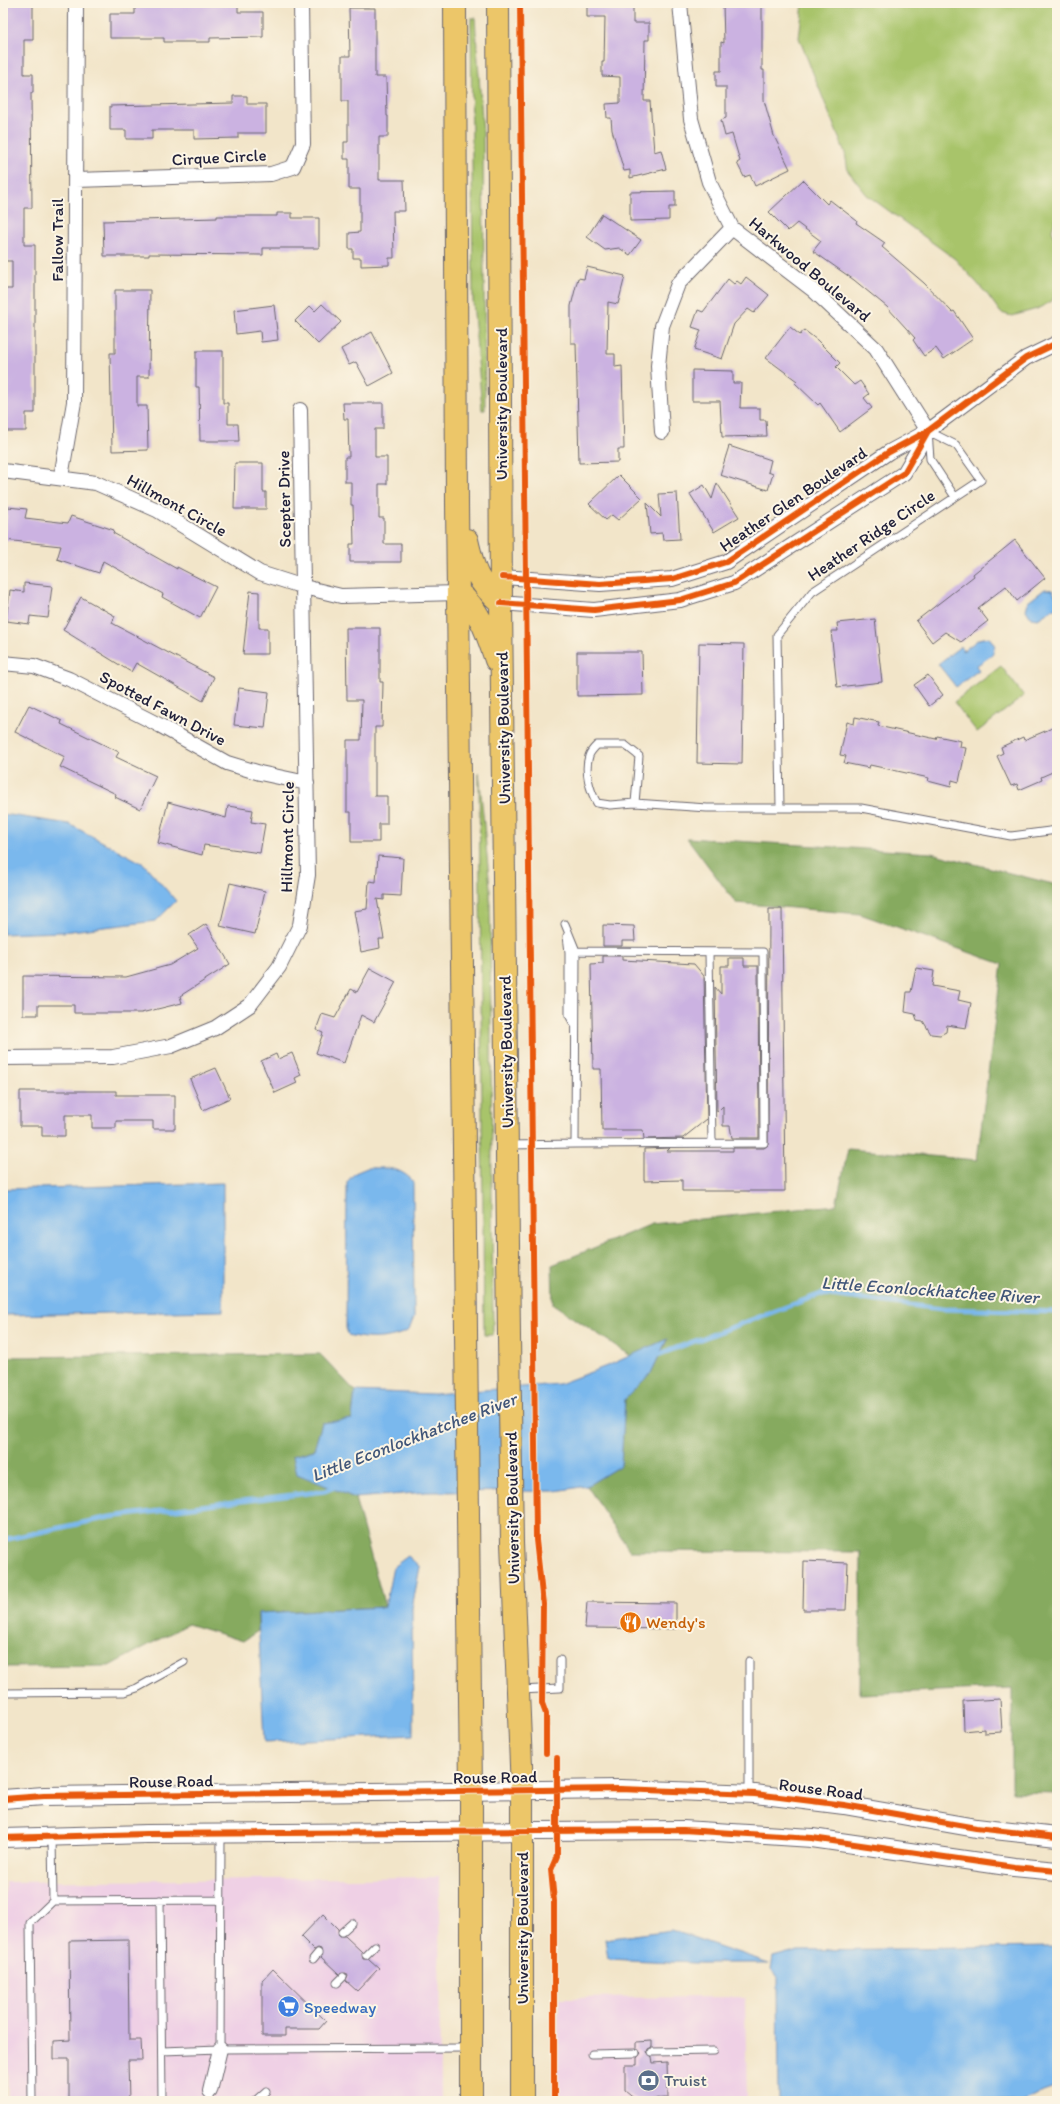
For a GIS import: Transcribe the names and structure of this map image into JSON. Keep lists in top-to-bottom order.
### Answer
{
  "streets": {
    "main road": ["University Boulevard"],
    "street": [
      "Cirque Circle",
      "Fallow Trail",
      "Harkwood Boulevard",
      "Scepter Drive",
      "Heather Glen Boulevard",
      "Hillmont Circle",
      "Spotted Fawn Drive",
      "Rouse Road"
    ],
    "lane": ["Heather Ridge Circle"]
  },
  "crossings": [
    ["Cirque Circle", "Fallow Trail"],
    ["Fallow Trail", "Hillmont Circle"],
    ["Harkwood Boulevard", "Heather Glen Boulevard"],
    ["Harkwood Boulevard", "Heather Ridge Circle"],
    ["University Boulevard", "Heather Glen Boulevard"],
    ["University Boulevard", "Rouse Road"],
    ["Scepter Drive", "Hillmont Circle"],
    ["Heather Glen Boulevard", "Heather Ridge Circle"],
    ["Hillmont Circle", "Spotted Fawn Drive"]
  ],
  "water": ["Little Econlockhatchee River"],
  "places": {
    "restaurant": ["Wendy's"],
    "supermarket": ["Speedway"],
    "bank": ["Truist"]
  }
}
